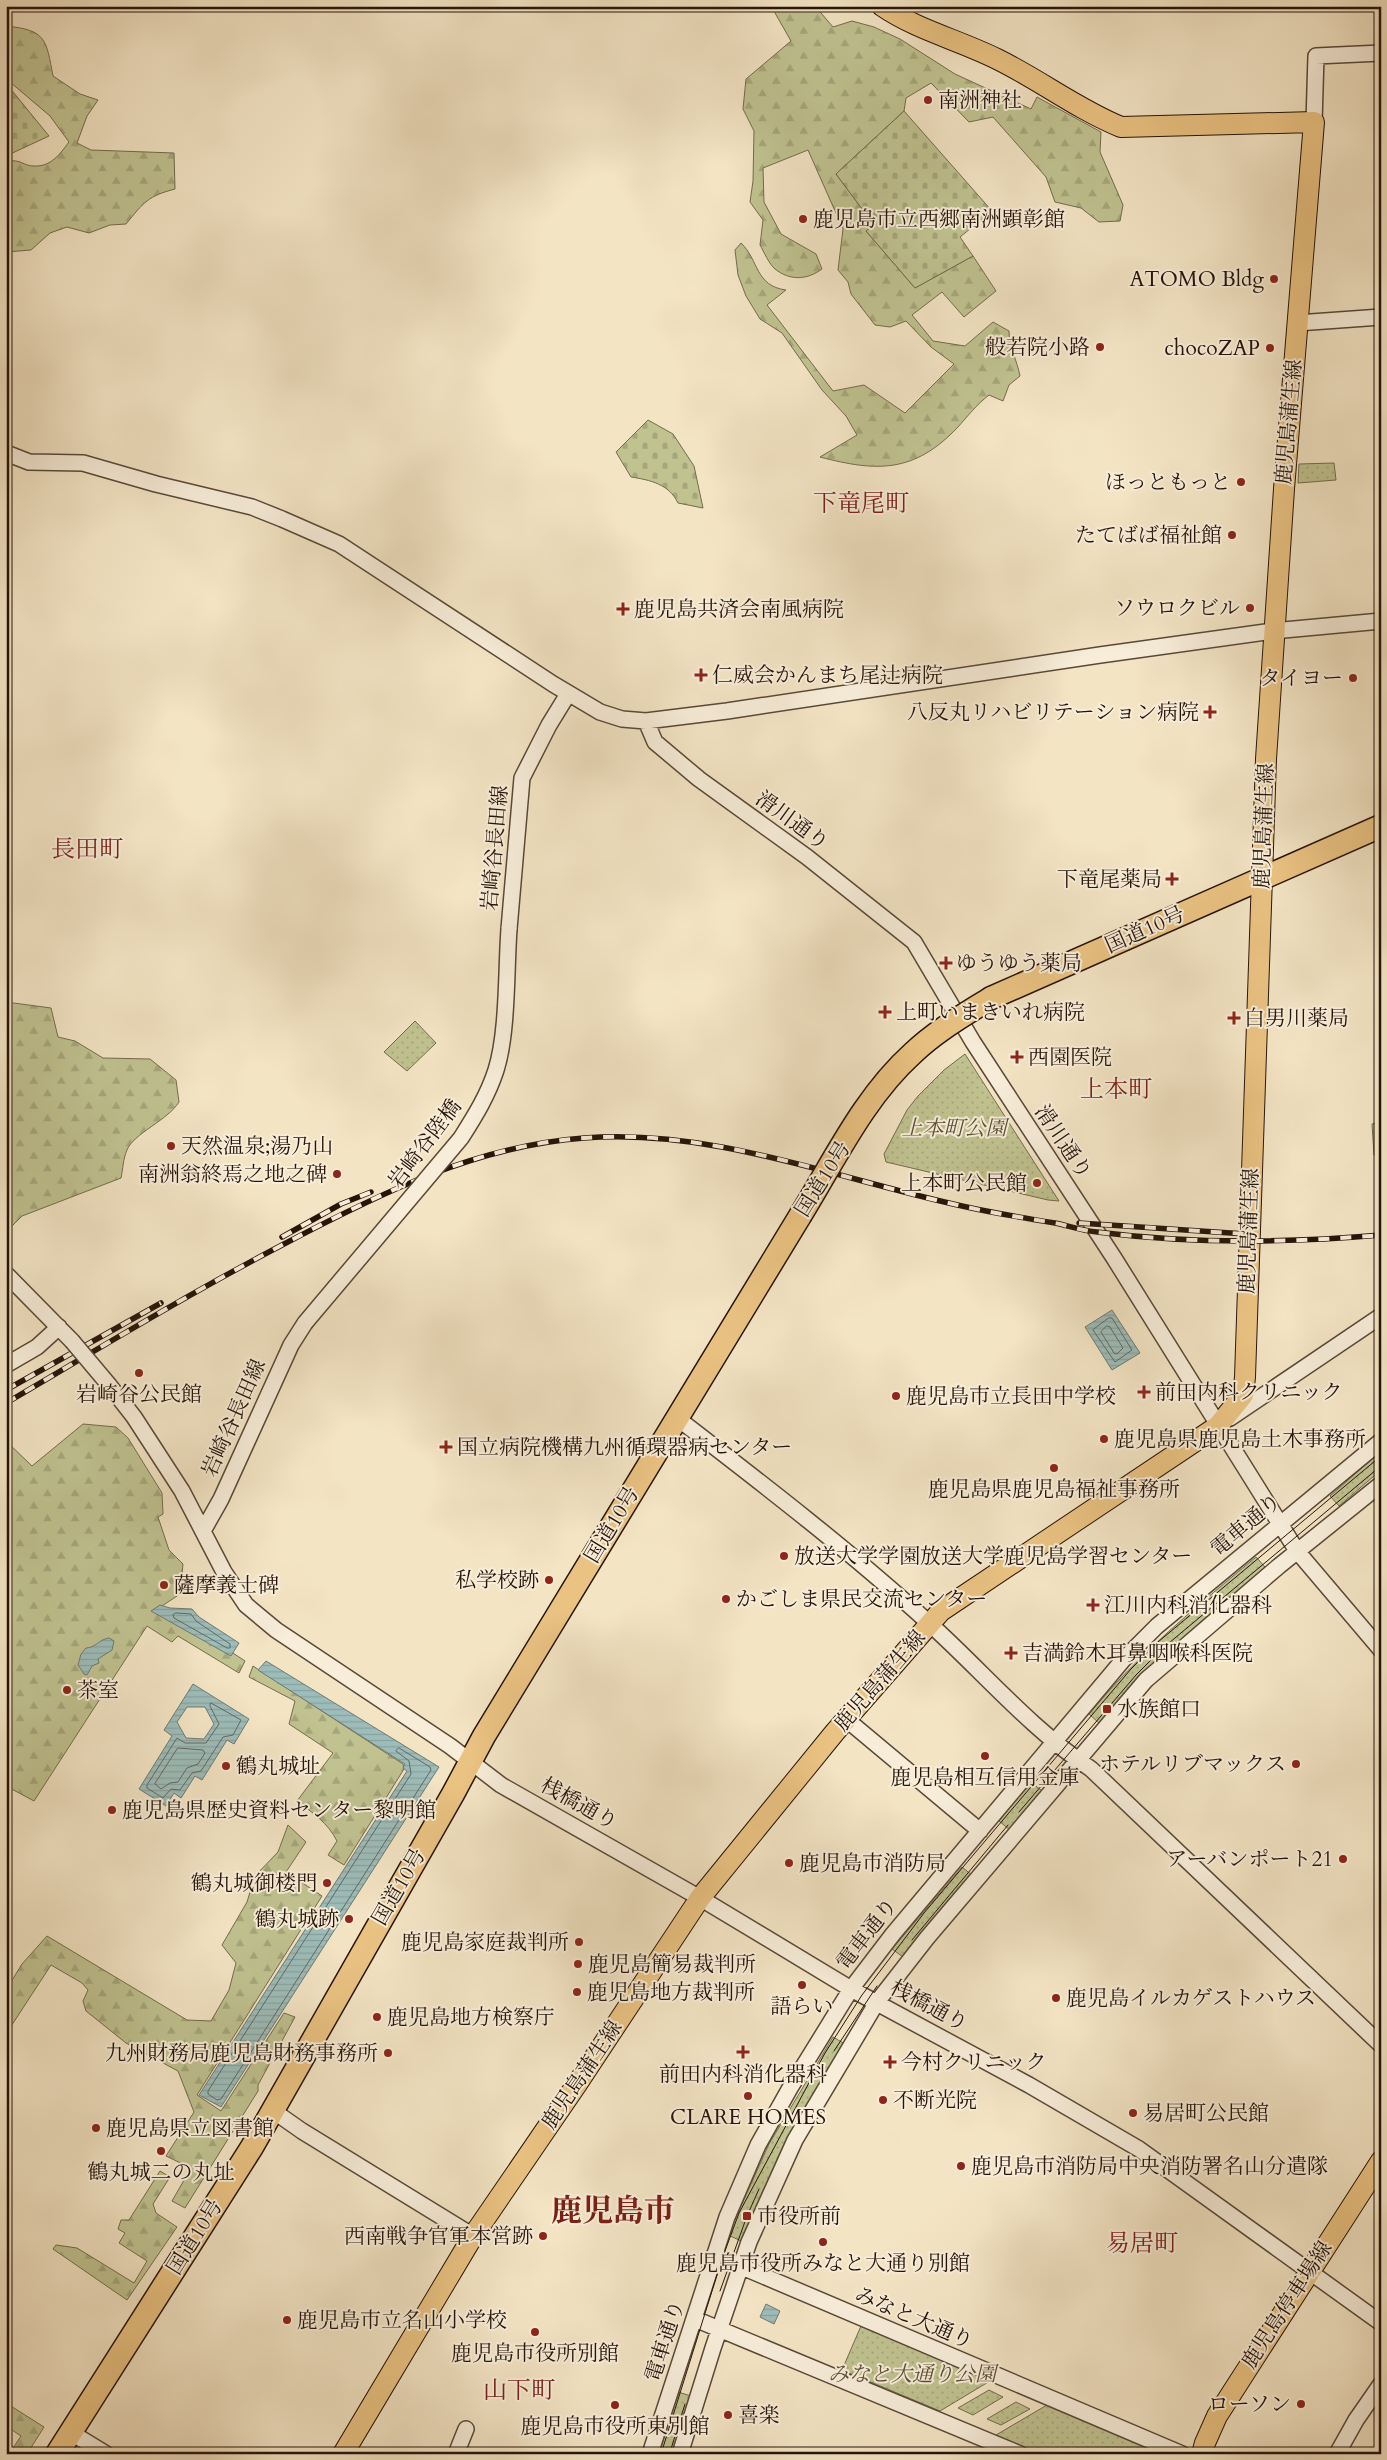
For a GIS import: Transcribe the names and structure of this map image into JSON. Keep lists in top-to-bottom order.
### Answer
{
  "streets": {
    "highway": ["国道10号"],
    "main road": ["鹿児島蒲生線", "鹿児島停車場線"],
    "street": [
      "滑川通り",
      "岩崎谷長田線",
      "岩崎谷陸橋",
      "電車通り",
      "桟橋通り",
      "みなと大通り"
    ]
  },
  "crossings": [
    ["鹿児島蒲生線", "滑川通り"],
    ["鹿児島蒲生線", "国道10号"],
    ["鹿児島蒲生線", "桟橋通り"],
    ["滑川通り", "電車通り"],
    ["岩崎谷長田線", "岩崎谷陸橋"],
    ["岩崎谷長田線", "桟橋通り"],
    ["国道10号", "桟橋通り"],
    ["電車通り", "桟橋通り"],
    ["電車通り", "みなと大通り"],
    ["桟橋通り", "鹿児島停車場線"]
  ],
  "districts": [
    "下竜尾町",
    "長田町",
    "上本町",
    "鹿児島市",
    "易居町",
    "山下町"
  ],
  "parks": ["上本町公園", "みなと大通り公園"],
  "places": {
    "other": [
      "南洲神社",
      "鹿児島市立西郷南洲顕彰館",
      "ATOMO Bldg",
      "般若院小路",
      "chocoZAP",
      "ほっともっと",
      "たてばば福祉館",
      "ソウロクビル",
      "タイヨー",
      "天然温泉;湯乃山",
      "南洲翁終焉之地之碑",
      "上本町公民館",
      "岩崎谷公民館",
      "鹿児島市立長田中学校",
      "鹿児島県鹿児島土木事務所",
      "鹿児島県鹿児島福祉事務所",
      "放送大学学園放送大学鹿児島学習センター",
      "私学校跡",
      "薩摩義士碑",
      "かごしま県民交流センター",
      "茶室",
      "鹿児島相互信用金庫",
      "ホテルリブマックス",
      "鶴丸城址",
      "鹿児島県歴史資料センター黎明館",
      "アーバンポート21",
      "鹿児島市消防局",
      "鶴丸城御楼門",
      "鶴丸城跡",
      "鹿児島家庭裁判所",
      "鹿児島簡易裁判所",
      "語らい",
      "鹿児島地方裁判所",
      "鹿児島イルカゲストハウス",
      "鹿児島地方検察庁",
      "九州財務局鹿児島財務事務所",
      "CLARE HOMES",
      "不断光院",
      "易居町公民館",
      "鹿児島県立図書館",
      "鶴丸城二の丸址",
      "鹿児島市消防局中央消防署名山分遣隊",
      "西南戦争官軍本営跡",
      "鹿児島市役所みなと大通り別館",
      "鹿児島市立名山小学校",
      "鹿児島市役所別館",
      "ローソン",
      "鹿児島市役所東別館",
      "喜楽"
    ],
    "health": [
      "鹿児島共済会南風病院",
      "仁威会かんまち尾辻病院",
      "八反丸リハビリテーション病院",
      "下竜尾薬局",
      "ゆうゆう薬局",
      "上町いまきいれ病院",
      "白男川薬局",
      "西園医院",
      "前田内科クリニック",
      "国立病院機構九州循環器病センター",
      "江川内科消化器科",
      "吉満鈴木耳鼻咽喉科医院",
      "前田内科消化器科",
      "今村クリニック"
    ],
    "transit": ["水族館口", "市役所前"]
  }
}
